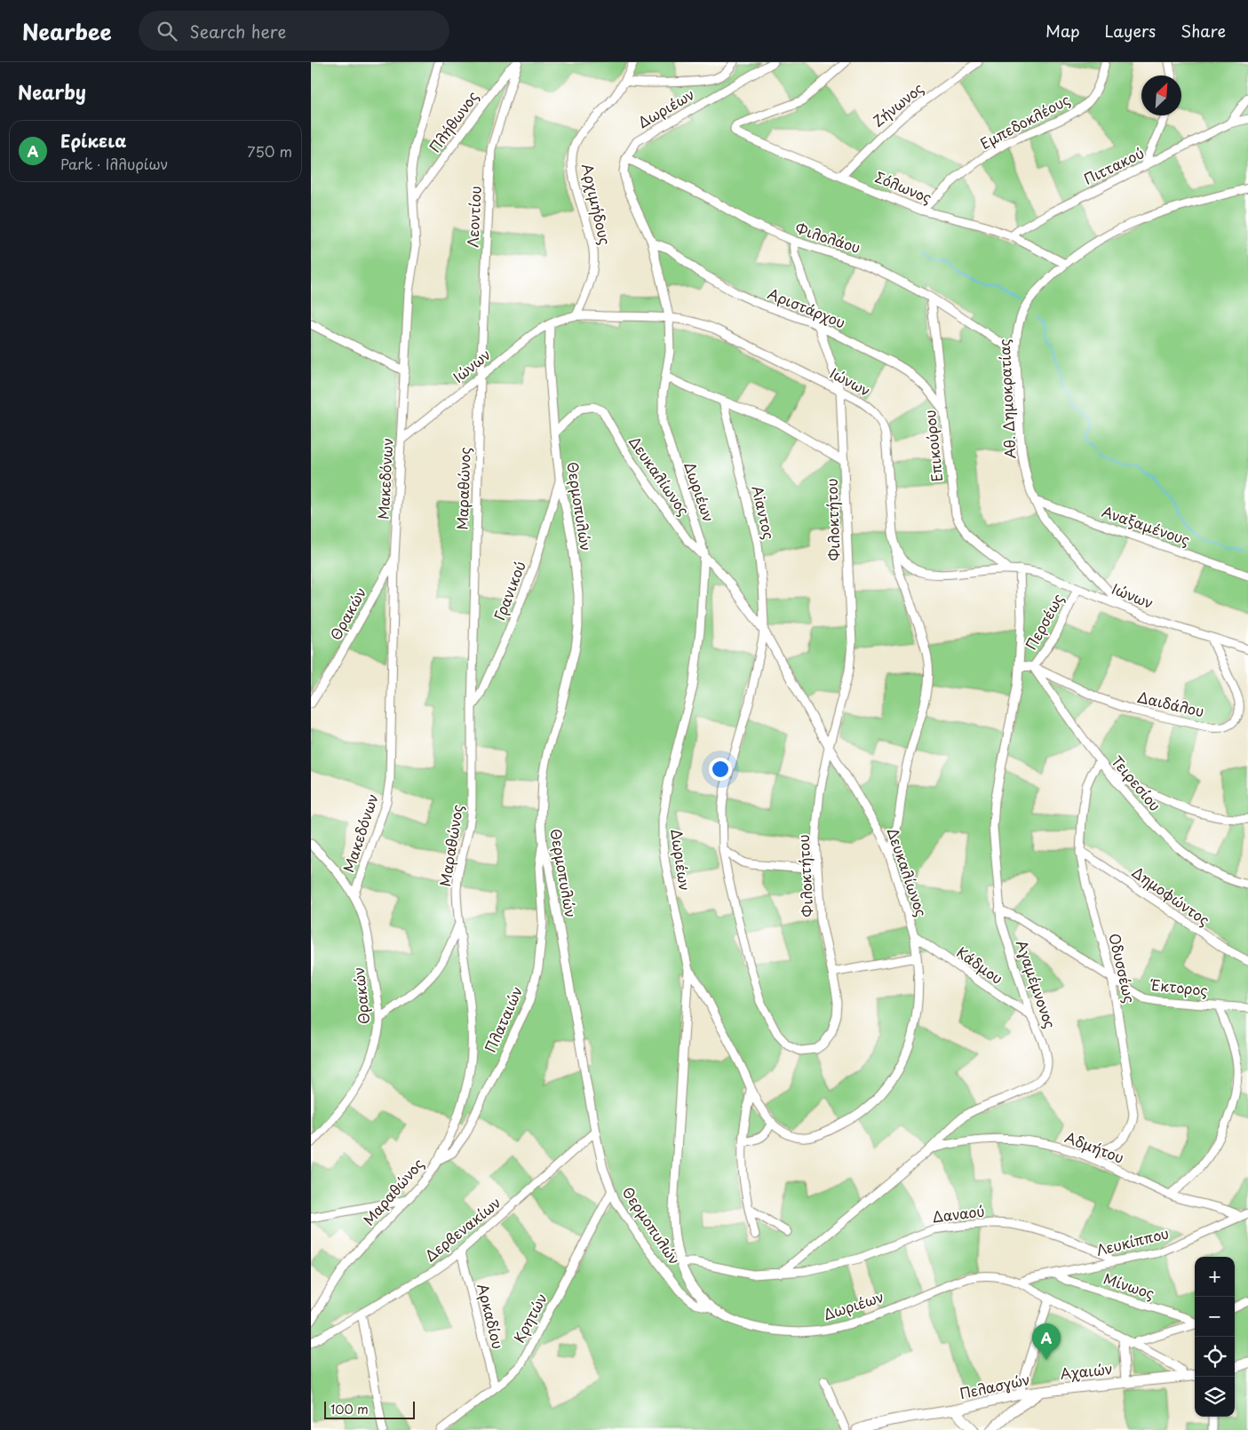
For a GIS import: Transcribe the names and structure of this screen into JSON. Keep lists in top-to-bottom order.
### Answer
{
  "streets": {
    "main road": ["Αχαιών", "Πελασγών"],
    "street": [
      "Ζήνωνος",
      "Δωριέων",
      "Πλήθωνος",
      "Εμπεδοκλέους",
      "Πιττακού",
      "Σόλωνος",
      "Αρχιμήδους",
      "Λεοντίου",
      "Φιλολάου",
      "Αριστάρχου",
      "Ιώνων",
      "Αθ. Δημοκρατίας",
      "Επικούρου",
      "Δευκαλίωνος",
      "Μακεδόνων",
      "Μαραθώνος",
      "Θερμοπυλών",
      "Aiαντος",
      "Φιλοκτήτου",
      "Αναξαμένους",
      "Γρανικού",
      "Θρακών",
      "Περσέως",
      "Δαιδάλου",
      "Τειρεσίου",
      "Δημοφώντος",
      "Κάδμου",
      "Οδυσσέως",
      "Αγαμέμνονος",
      "Έκτορος",
      "Πλαταιών",
      "Αδμήτου",
      "Δαναού",
      "Δερβενακίων",
      "Λευκίππου",
      "Μίνωος",
      "Αρκαδίου",
      "Κρητών"
    ]
  },
  "crossings": [
    ["Ζήνωνος", "Σόλωνος"],
    ["Δωριέων", "Φιλολάου"],
    ["Δωριέων", "Αριστάρχου"],
    ["Δωριέων", "Ιώνων"],
    ["Δωριέων", "Δευκαλίωνος"],
    ["Δωριέων", "Θερμοπυλών"],
    ["Δωριέων", "Δαναού"],
    ["Δωριέων", "Λευκίππου"],
    ["Δωριέων", "Αχαιών"],
    ["Πλήθωνος", "Λεοντίου"],
    ["Πλήθωνος", "Μακεδόνων"],
    ["Εμπεδοκλέους", "Σόλωνος"],
    ["Πιττακού", "Σόλωνος"],
    ["Σόλωνος", "Αθ. Δημοκρατίας"],
    ["Αρχιμήδους", "Ιώνων"],
    ["Λεοντίου", "Ιώνων"],
    ["Λεοντίου", "Μαραθώνος"],
    ["Φιλολάου", "Αθ. Δημοκρατίας"],
    ["Φιλολάου", "Επικούρου"],
    ["Φιλολάου", "Φιλοκτήτου"],
    ["Αριστάρχου", "Επικούρου"],
    ["Αριστάρχου", "Φιλοκτήτου"],
    ["Ιώνων", "Αθ. Δημοκρατίας"],
    ["Ιώνων", "Επικούρου"],
    ["Ιώνων", "Μακεδόνων"],
    ["Ιώνων", "Μαραθώνος"],
    ["Ιώνων", "Θερμοπυλών"],
    ["Ιώνων", "Φιλοκτήτου"],
    ["Ιώνων", "Περσέως"],
    ["Ιώνων", "Δαιδάλου"],
    ["Ιώνων", "Αγαμέμνονος"],
    ["Αθ. Δημοκρατίας", "Αναξαμένους"],
    ["Δευκαλίωνος", "Θερμοπυλών"],
    ["Δευκαλίωνος", "Aiαντος"],
    ["Δευκαλίωνος", "Φιλοκτήτου"],
    ["Δευκαλίωνος", "Κάδμου"],
    ["Μακεδόνων", "Θρακών"],
    ["Μαραθώνος", "Γρανικού"],
    ["Μαραθώνος", "Πλαταιών"],
    ["Θερμοπυλών", "Γρανικού"],
    ["Θερμοπυλών", "Πλαταιών"],
    ["Θερμοπυλών", "Δερβενακίων"],
    ["Θερμοπυλών", "Κρητών"],
    ["Aiαντος", "Φιλοκτήτου"],
    ["Περσέως", "Δαιδάλου"],
    ["Περσέως", "Τειρεσίου"],
    ["Δαιδάλου", "Τειρεσίου"],
    ["Δαιδάλου", "Αγαμέμνονος"],
    ["Τειρεσίου", "Οδυσσέως"],
    ["Δημοφώντος", "Οδυσσέως"],
    ["Κάδμου", "Αγαμέμνονος"],
    ["Οδυσσέως", "Έκτορος"],
    ["Οδυσσέως", "Αδμήτου"],
    ["Αγαμέμνονος", "Έκτορος"],
    ["Αγαμέμνονος", "Αδμήτου"],
    ["Αγαμέμνονος", "Δαναού"],
    ["Αδμήτου", "Λευκίππου"],
    ["Δαναού", "Λευκίππου"],
    ["Δερβενακίων", "Αρκαδίου"],
    ["Λευκίππου", "Μίνωος"],
    ["Αρκαδίου", "Κρητών"],
    ["Αχαιών", "Πελασγών"]
  ],
  "scale_bar": "100 m",
  "north": "top right",
  "page": {
    "header": "Nearbee",
    "search": "Search here",
    "nav": ["Map", "Layers", "Share"],
    "heading": "Nearby",
    "list": [
      {
        "mark": "A",
        "name": "Ερίκεια",
        "note": "Park · Ιλλυρίων",
        "value": "750 m"
      }
    ],
    "map_buttons": ["+", "−"],
    "pins": "A",
    "scale": "100 m"
  }
}
